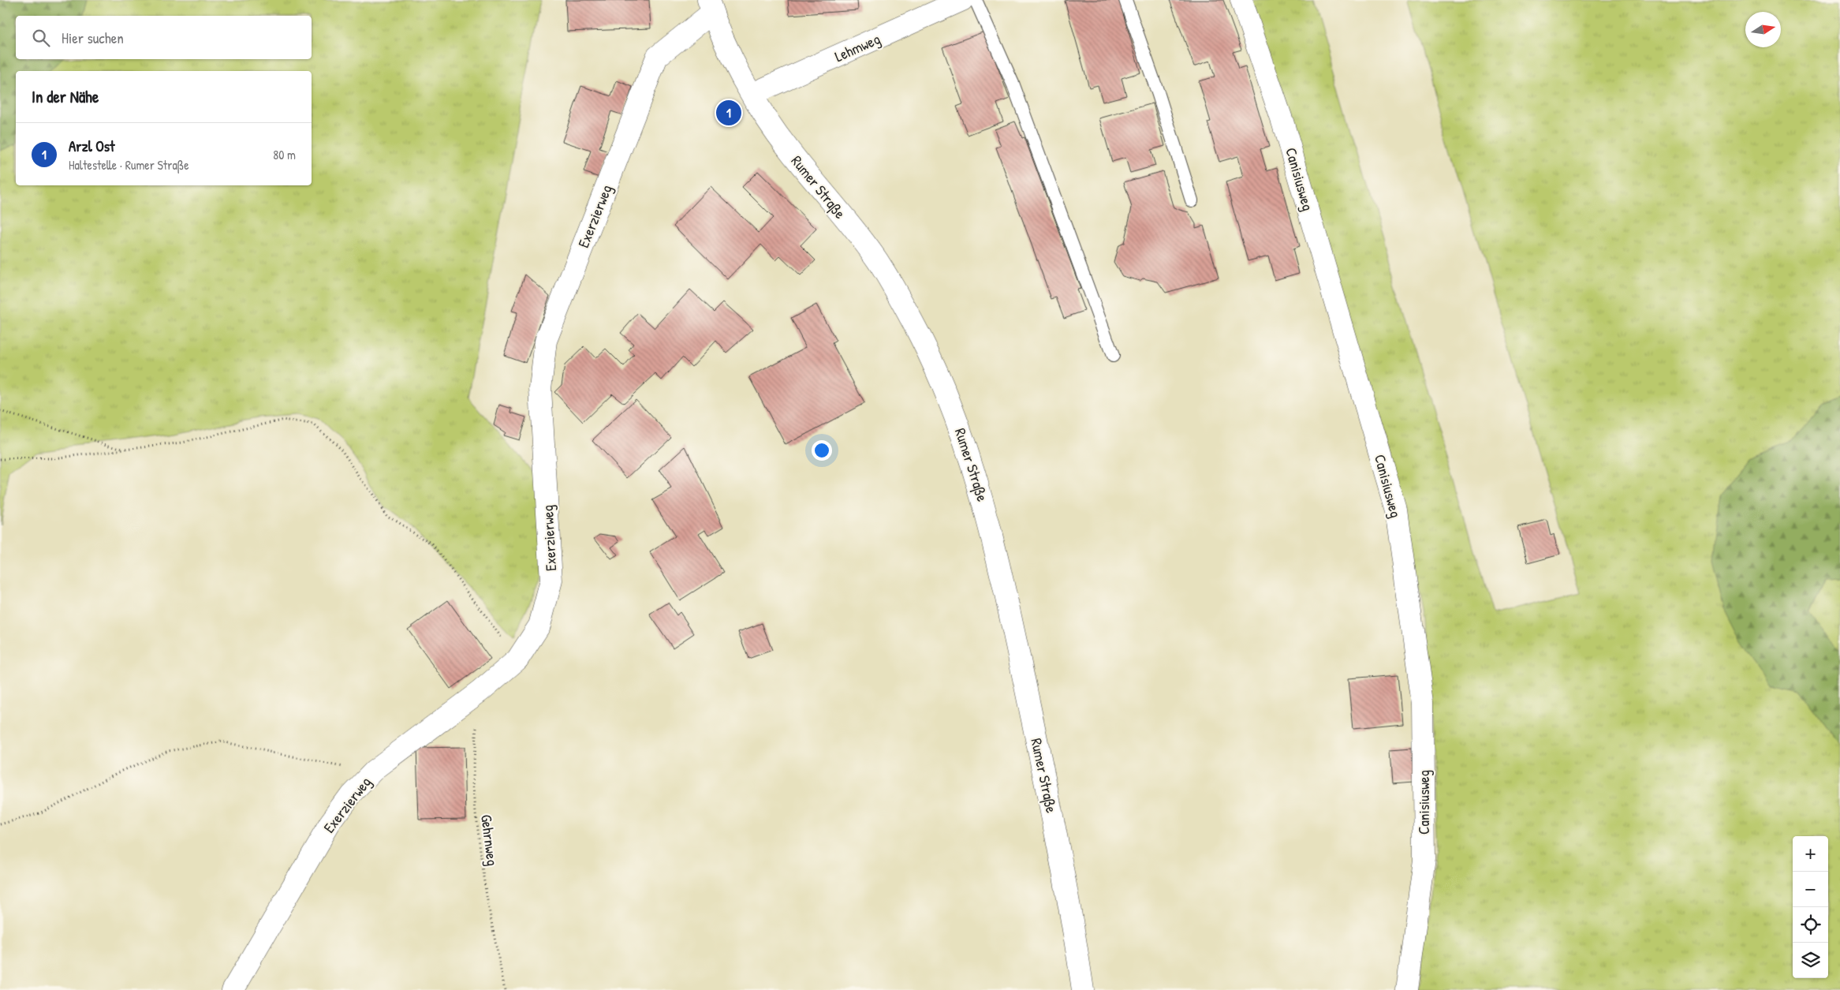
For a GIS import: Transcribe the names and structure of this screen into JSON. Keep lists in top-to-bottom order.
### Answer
{
  "streets": {
    "street": [
      "Lehmweg",
      "Canisiusweg",
      "Rumer Straße",
      "Exerzierweg"
    ],
    "path": ["Gehrnweg"]
  },
  "crossings": [
    ["Lehmweg", "Rumer Straße"],
    ["Rumer Straße", "Exerzierweg"],
    ["Exerzierweg", "Gehrnweg"]
  ],
  "north": "right",
  "page": {
    "search": "Hier suchen",
    "heading": "In der Nähe",
    "pins": "1",
    "list": [
      {
        "mark": "1",
        "name": "Arzl Ost",
        "note": "Haltestelle · Rumer Straße",
        "value": "80 m"
      }
    ],
    "map_buttons": ["+", "−"]
  }
}
